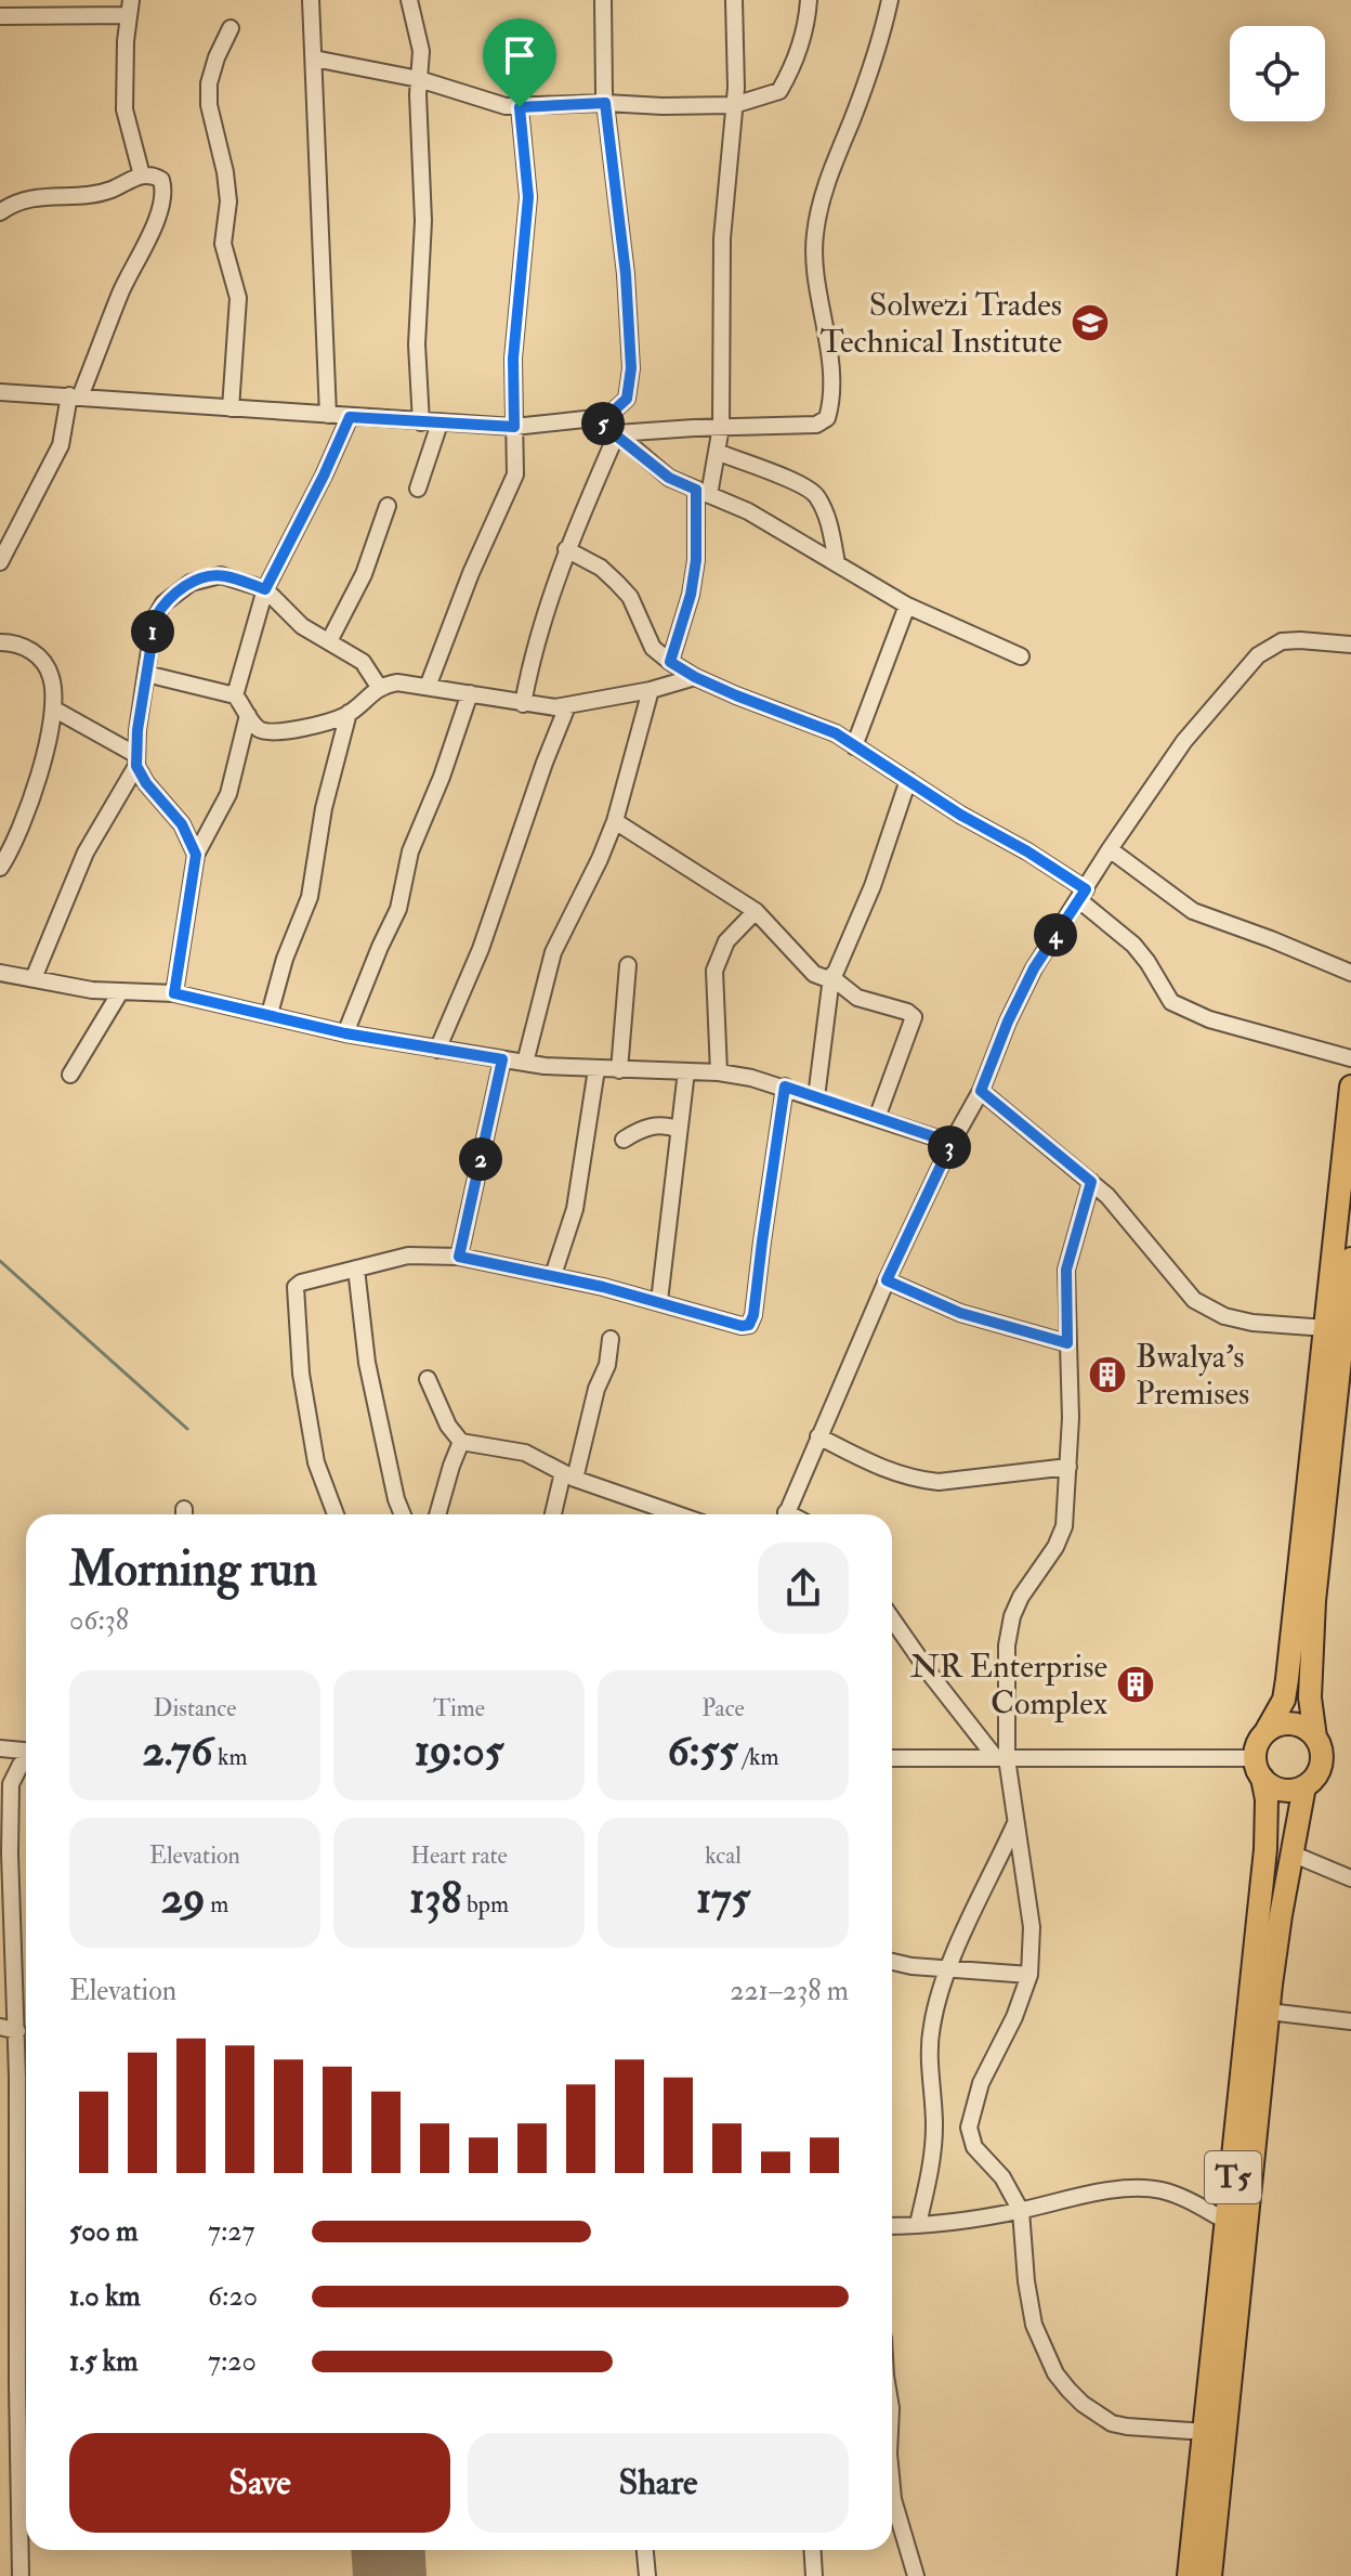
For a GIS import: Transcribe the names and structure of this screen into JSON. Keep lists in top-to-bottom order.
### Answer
{
  "streets": {
    "highway": ["T5"]
  },
  "places": {
    "school or university": ["Solwezi Trades Technical Institute"],
    "building": ["Bwalya's Premises", "NR Enterprise Complex"]
  },
  "page": {
    "pins": [
      "5",
      "1",
      "4",
      "3",
      "2"
    ],
    "heading": ["Morning run", "06:38"],
    "stats": [
      ["Distance", "2.76 km"],
      ["Time", "19:05"],
      ["Pace", "6:55 /km"],
      ["Elevation", "29 m"],
      ["Heart rate", "138 bpm"],
      ["kcal", "175"]
    ],
    "chart": ["Elevation", "221–238 m"],
    "list": [
      {
        "name": "500 m",
        "note": "7:27"
      },
      {
        "name": "1.0 km",
        "note": "6:20"
      },
      {
        "name": "1.5 km",
        "note": "7:20"
      }
    ],
    "buttons": ["Save", "Share"]
  }
}
